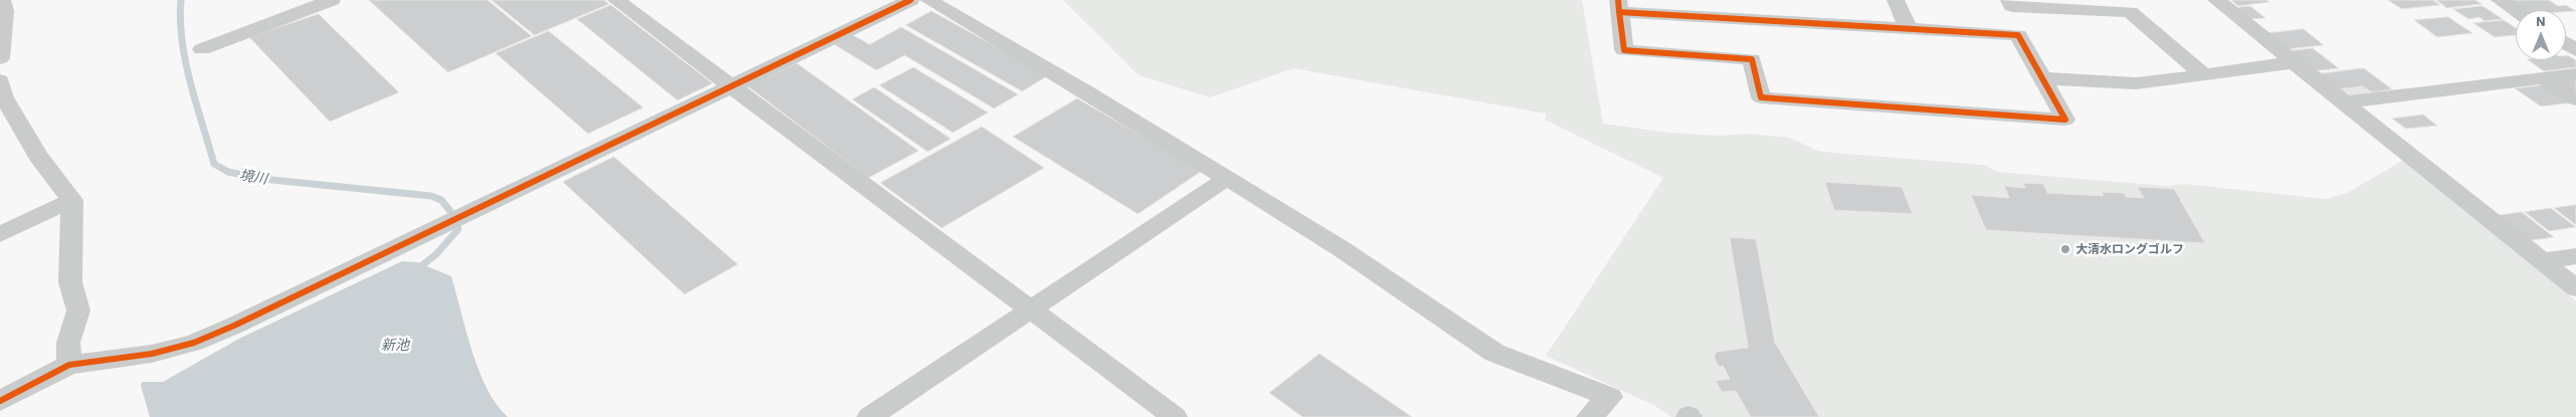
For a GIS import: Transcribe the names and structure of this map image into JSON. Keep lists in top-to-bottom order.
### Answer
{
  "water": ["境川", "新池"],
  "places": ["大清水ロングゴルフ"],
  "north": "top"
}
